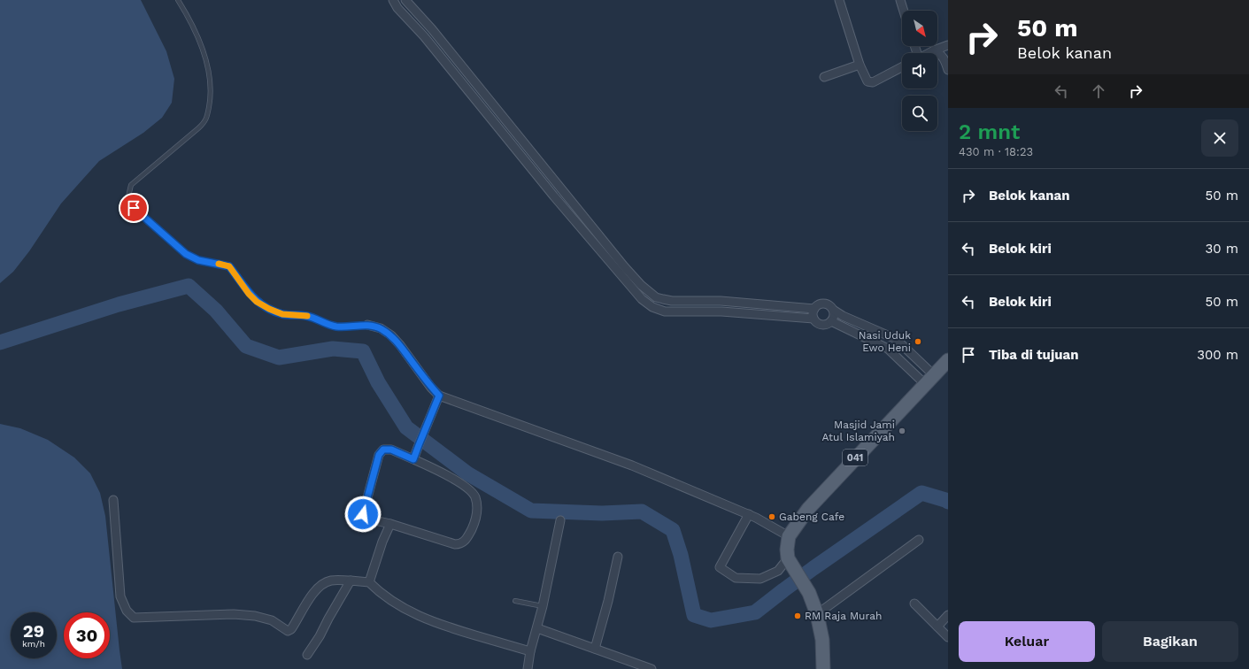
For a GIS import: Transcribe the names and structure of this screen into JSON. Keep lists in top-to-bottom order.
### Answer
{
  "streets": {
    "main road": ["041"]
  },
  "places": [
    "Nasi Uduk Ewo Heni",
    "Masjid Jami Atul Islamiyah",
    "Gabeng Cafe",
    "RM Raja Murah"
  ],
  "north": "bottom right",
  "page": {
    "turn": ["50 m", "Belok kanan"],
    "heading": ["2 mnt", "430 m · 18:23"],
    "list": [
      {
        "name": "Belok kanan",
        "value": "50 m"
      },
      {
        "name": "Belok kiri",
        "value": "30 m"
      },
      {
        "name": "Belok kiri",
        "value": "50 m"
      },
      {
        "name": "Tiba di tujuan",
        "value": "300 m"
      }
    ],
    "speed": "29 km/h",
    "limit": "30",
    "buttons": ["Keluar", "Bagikan"]
  }
}
